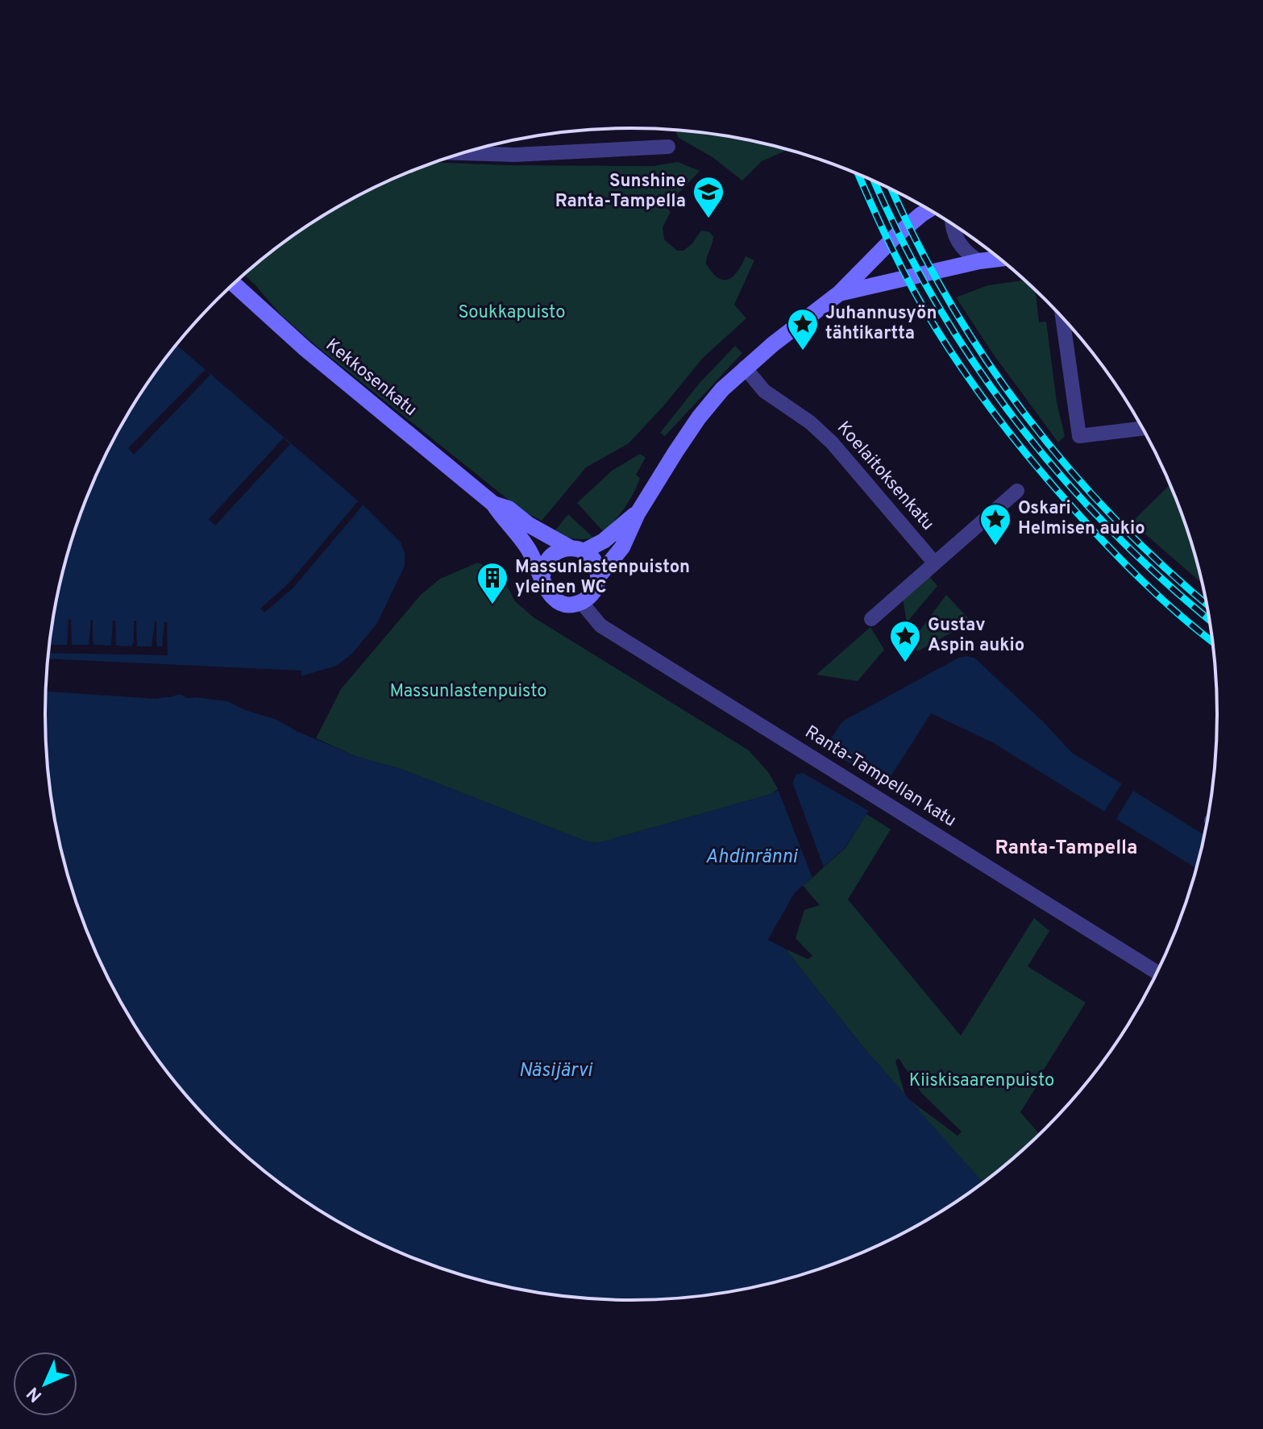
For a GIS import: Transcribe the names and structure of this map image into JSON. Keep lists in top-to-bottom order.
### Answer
{
  "streets": {
    "street": ["Kekkosenkatu", "Koelaitoksenkatu", "Ranta-Tampellan katu"]
  },
  "crossings": [
    ["Kekkosenkatu", "Ranta-Tampellan katu"]
  ],
  "districts": ["Ranta-Tampella"],
  "water": ["Ahdinränni", "Näsijärvi"],
  "parks": ["Soukkapuisto", "Massunlastenpuisto", "Kiiskisaarenpuisto"],
  "places": {
    "school or university": ["Sunshine Ranta-Tampella"],
    "place": ["Juhannusyön tähtikartta", "Oskari Helmisen aukio", "Gustav Aspin aukio"],
    "building": ["Massunlastenpuiston yleinen WC"]
  },
  "north": "bottom left"
}
